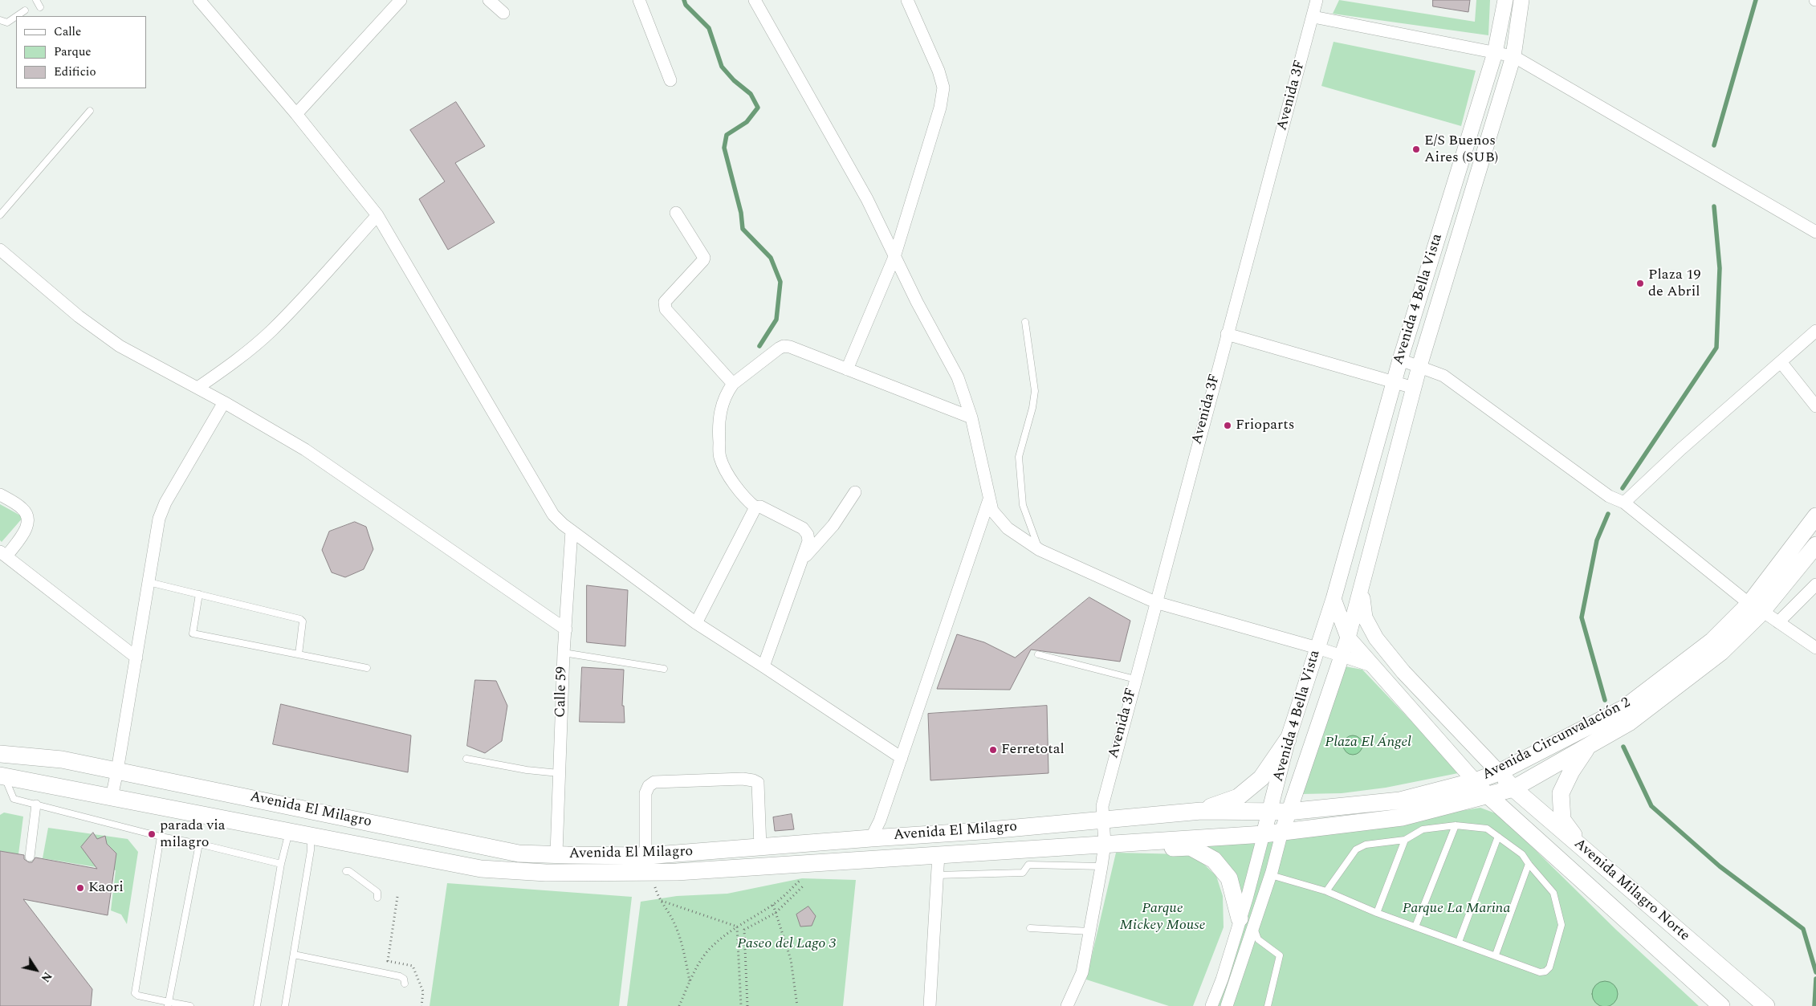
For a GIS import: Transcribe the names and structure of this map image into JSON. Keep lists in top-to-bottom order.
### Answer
{
  "streets": {
    "main road": ["Avenida Circunvalación 2", "Avenida El Milagro", "Avenida Milagro Norte"],
    "street": ["Avenida 3F", "Avenida 4 Bella Vista", "Calle 59"]
  },
  "crossings": [
    ["Avenida 3F", "Avenida El Milagro"],
    ["Avenida 4 Bella Vista", "Avenida Circunvalación 2"],
    ["Avenida 4 Bella Vista", "Avenida El Milagro"],
    ["Avenida 4 Bella Vista", "Avenida Milagro Norte"],
    ["Calle 59", "Avenida El Milagro"],
    ["Avenida Circunvalación 2", "Avenida El Milagro"],
    ["Avenida Circunvalación 2", "Avenida Milagro Norte"]
  ],
  "parks": [
    "Plaza El Ángel",
    "Parque Mickey Mouse",
    "Parque La Marina",
    "Paseo del Lago 3"
  ],
  "places": [
    "E/S Buenos Aires (SUB)",
    "Plaza 19 de Abril",
    "Frioparts",
    "Ferretotal",
    "parada via milagro",
    "Kaori"
  ],
  "legend": ["Calle", "Parque", "Edificio"],
  "north": "bottom right"
}
